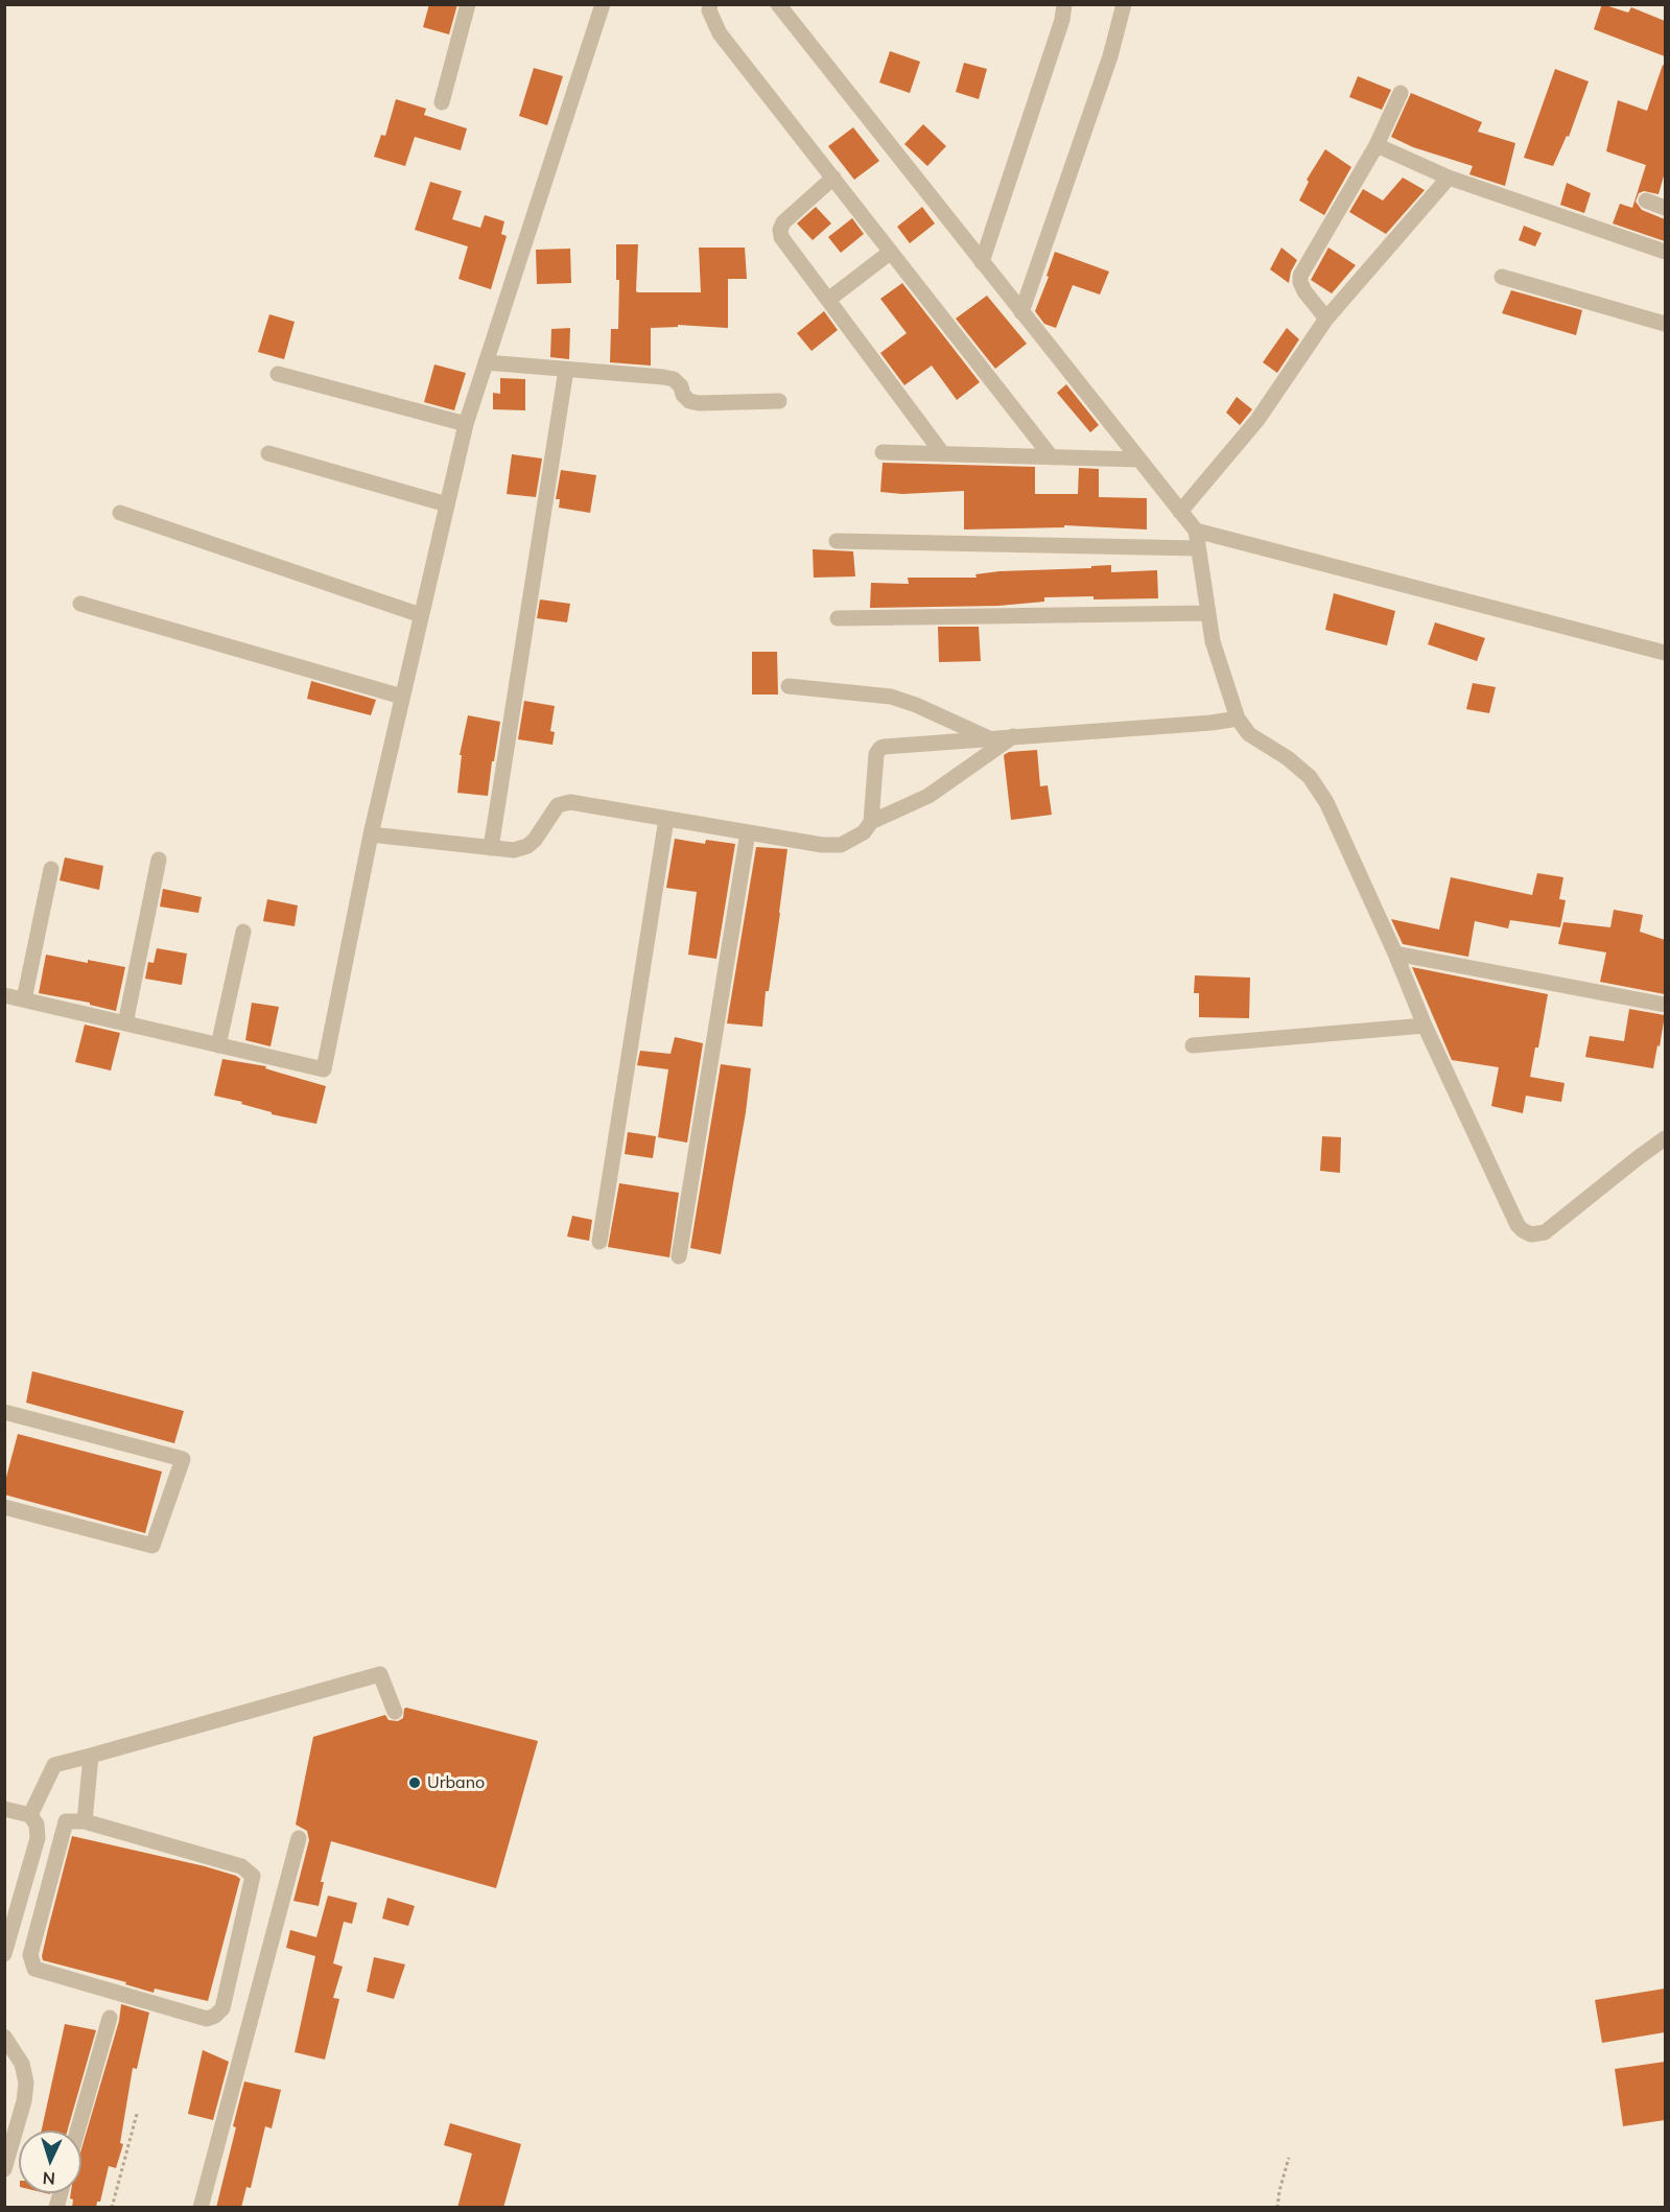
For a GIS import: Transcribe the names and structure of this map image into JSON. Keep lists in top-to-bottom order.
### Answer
{
  "places": ["Urbano"],
  "north": "bottom"
}
